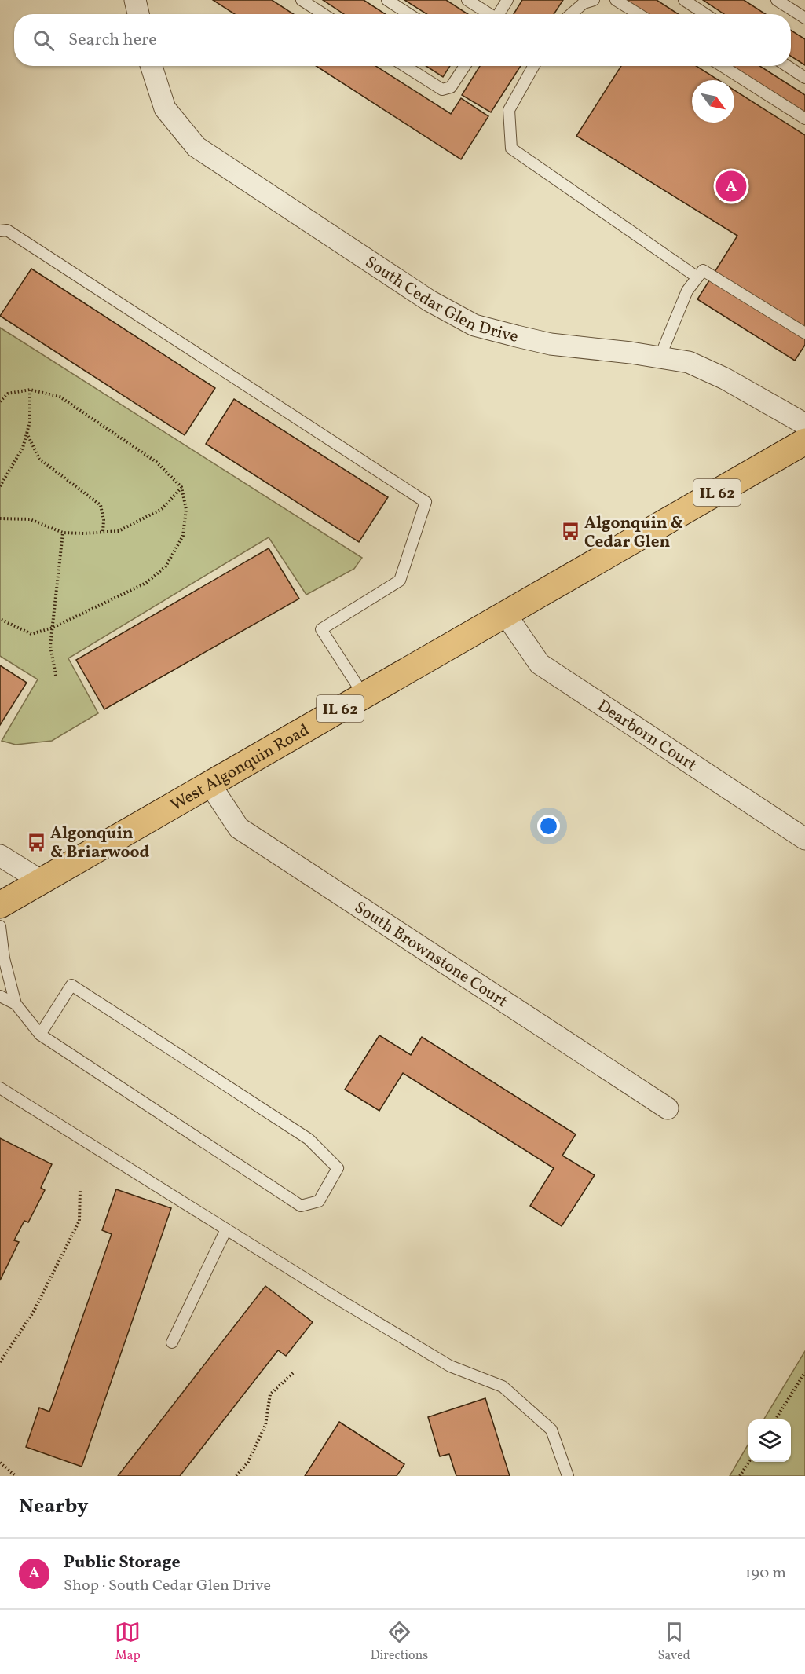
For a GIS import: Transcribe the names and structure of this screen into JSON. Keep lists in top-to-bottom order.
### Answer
{
  "streets": {
    "main road": ["IL 62", "West Algonquin Road"],
    "street": ["South Cedar Glen Drive", "Dearborn Court", "South Brownstone Court"]
  },
  "crossings": [
    ["IL 62", "Dearborn Court"],
    ["IL 62", "West Algonquin Road"],
    ["Dearborn Court", "West Algonquin Road"],
    ["West Algonquin Road", "South Brownstone Court"]
  ],
  "places": {
    "bus stop": ["Algonquin & Cedar Glen", "Algonquin & Briarwood"]
  },
  "north": "bottom right",
  "page": {
    "search": "Search here",
    "pins": "A",
    "heading": "Nearby",
    "list": [
      {
        "mark": "A",
        "name": "Public Storage",
        "note": "Shop · South Cedar Glen Drive",
        "value": "190 m"
      }
    ],
    "nav": ["Map", "Directions", "Saved"]
  }
}
